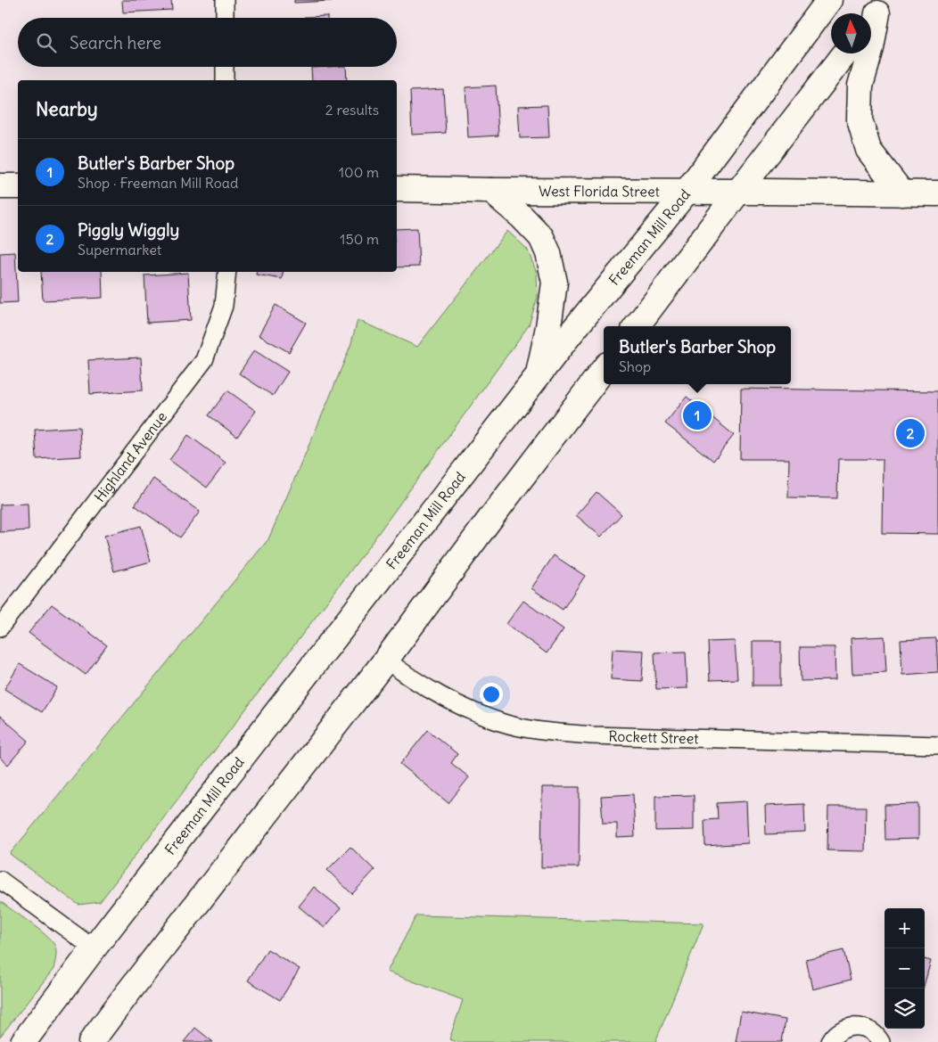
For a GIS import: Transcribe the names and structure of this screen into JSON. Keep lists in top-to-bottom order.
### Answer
{
  "streets": {
    "main road": ["West Florida Street", "Freeman Mill Road"],
    "street": ["Highland Avenue", "Rockett Street"]
  },
  "crossings": [
    ["West Florida Street", "Freeman Mill Road"]
  ],
  "north": "top",
  "page": {
    "search": "Search here",
    "heading": ["Nearby", "2 results"],
    "list": [
      {
        "mark": "1",
        "name": "Butler's Barber Shop",
        "note": "Shop · Freeman Mill Road",
        "value": "100 m"
      },
      {
        "mark": "2",
        "name": "Piggly Wiggly",
        "note": "Supermarket",
        "value": "150 m"
      }
    ],
    "popup": ["Butler's Barber Shop", "Shop"],
    "pins": ["1", "2"],
    "map_buttons": ["+", "−"]
  }
}
